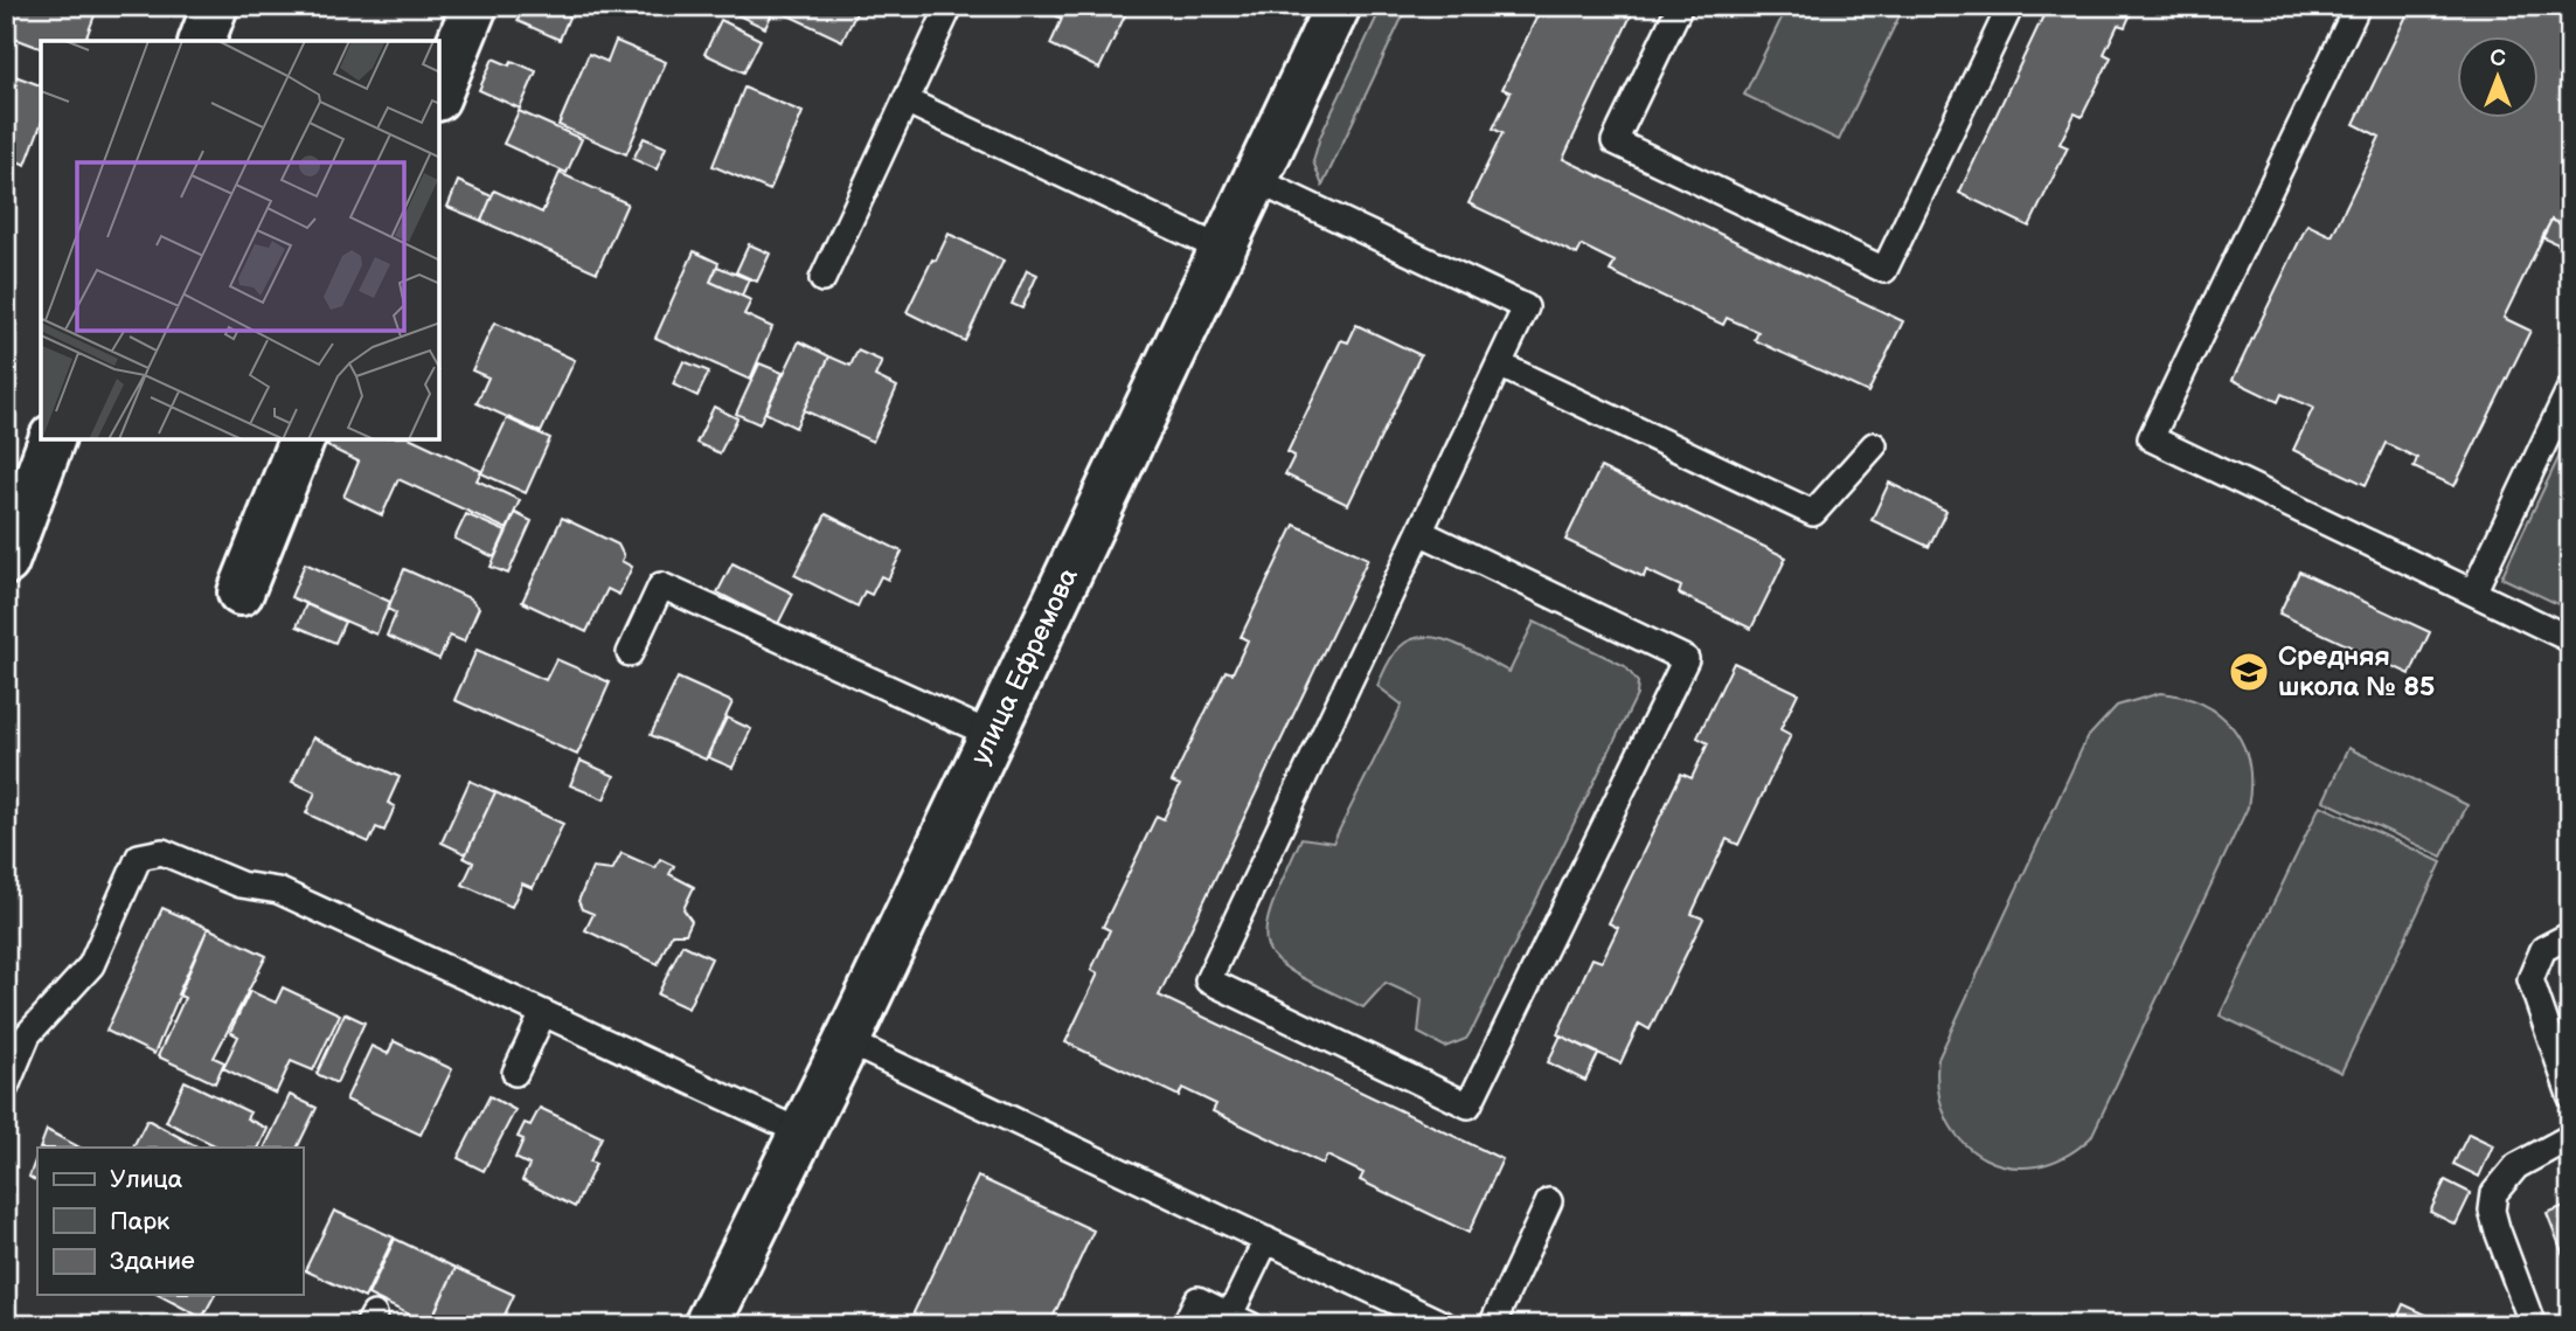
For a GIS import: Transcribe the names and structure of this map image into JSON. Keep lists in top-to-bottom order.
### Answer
{
  "streets": {
    "street": ["улица Ефремова"]
  },
  "places": {
    "school or university": ["Средняя школа № 85"]
  },
  "legend": ["Улица", "Парк", "Здание"],
  "north": "top"
}
